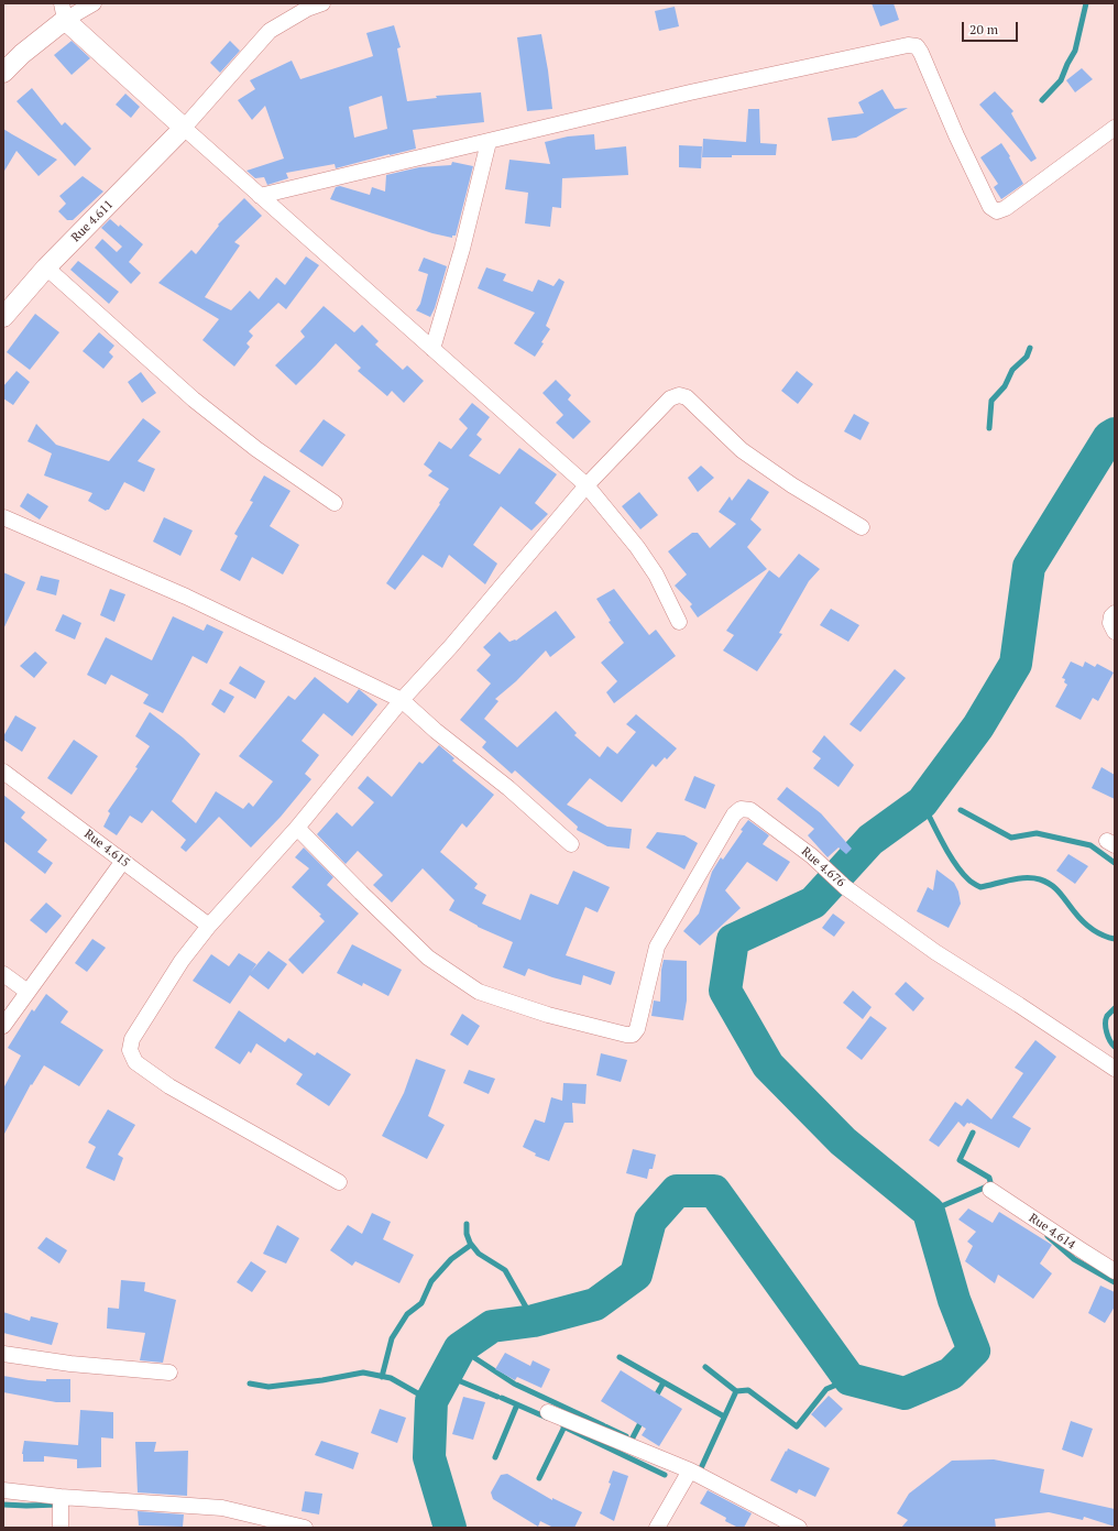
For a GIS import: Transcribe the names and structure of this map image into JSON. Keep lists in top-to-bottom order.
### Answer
{
  "streets": {
    "street": [
      "Rue 4.611",
      "Rue 4.615",
      "Rue 4.676",
      "Rue 4.614"
    ]
  },
  "scale_bar": "20 m"
}
